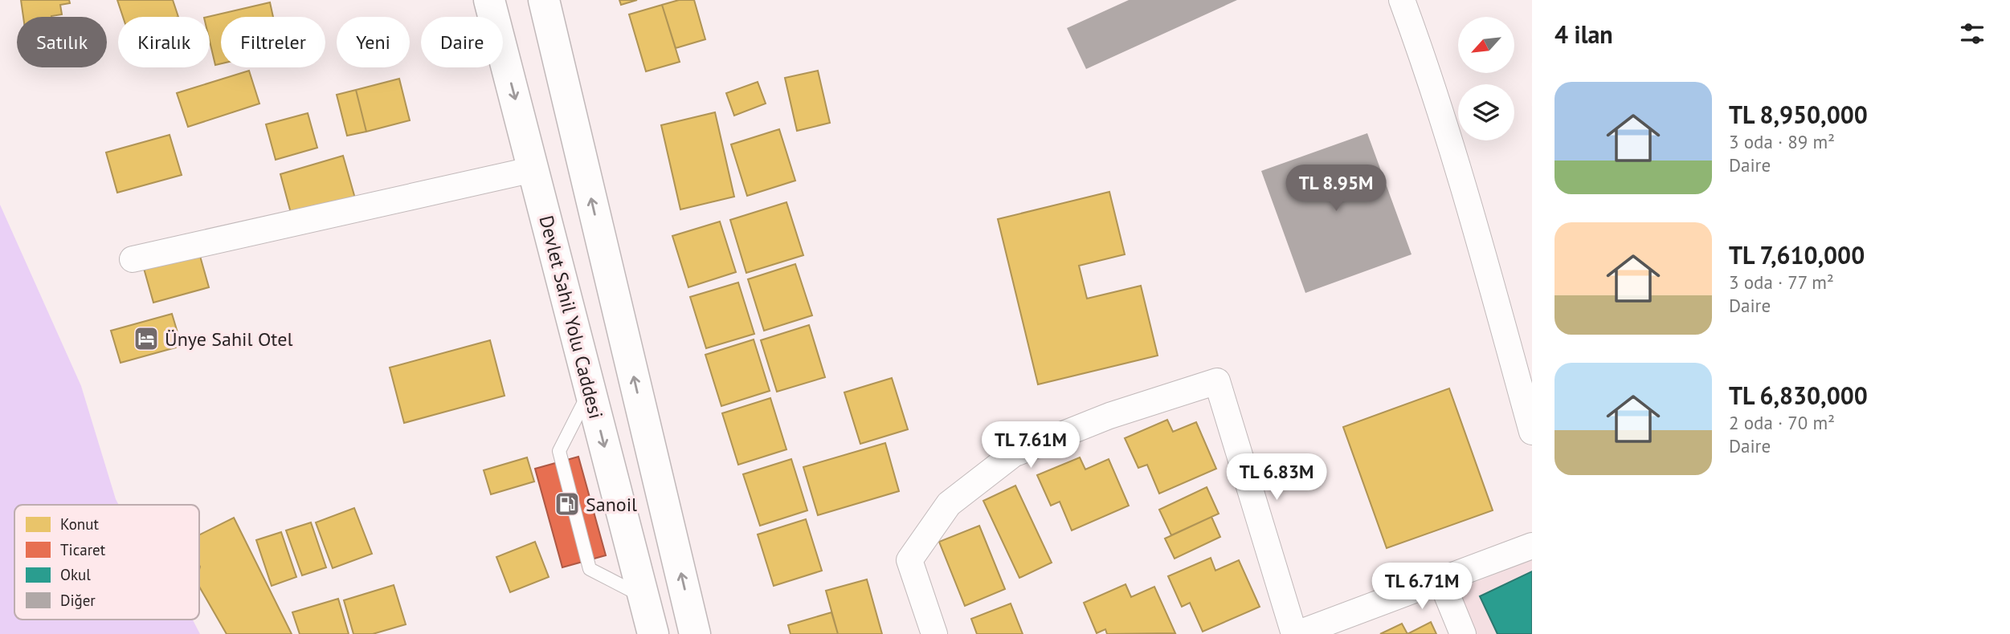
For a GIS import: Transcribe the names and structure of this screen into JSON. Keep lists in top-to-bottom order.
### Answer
{
  "streets": {
    "main road": ["Devlet Sahil Yolu Caddesi"]
  },
  "places": {
    "hotel": ["Ünye Sahil Otel"],
    "fuel station": ["Sanoil"]
  },
  "legend": [
    "Konut",
    "Ticaret",
    "Okul",
    "Diğer"
  ],
  "north": "bottom left",
  "page": {
    "heading": "4 ilan",
    "chip": [
      "Satılık",
      "Kiralık",
      "Filtreler",
      "Yeni",
      "Daire"
    ],
    "list": [
      {
        "name": "TL 8,950,000",
        "note": "3 oda · 89 m² · Daire"
      },
      {
        "name": "TL 7,610,000",
        "note": "3 oda · 77 m² · Daire"
      },
      {
        "name": "TL 6,830,000",
        "note": "2 oda · 70 m² · Daire"
      }
    ],
    "price": [
      "TL 8.95M",
      "TL 7.61M",
      "TL 6.83M",
      "TL 6.71M"
    ]
  }
}
